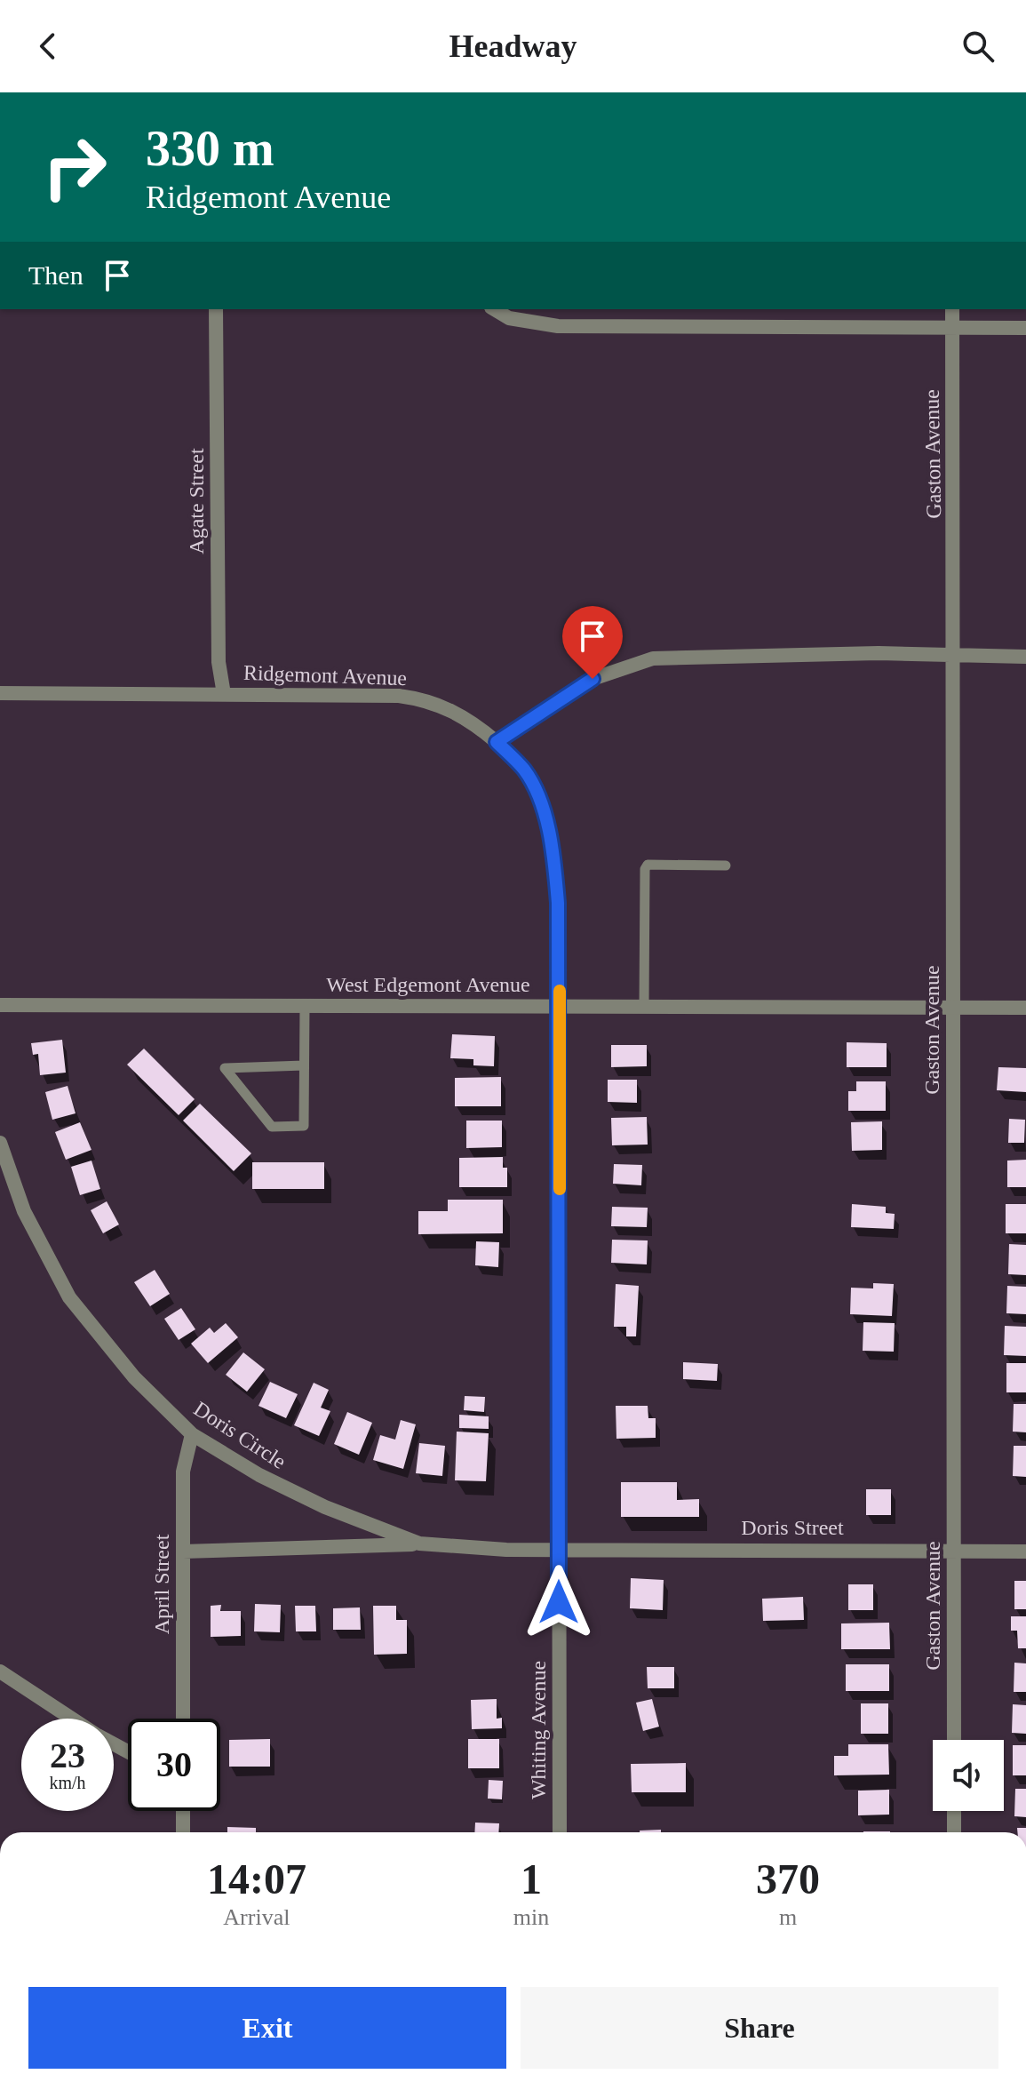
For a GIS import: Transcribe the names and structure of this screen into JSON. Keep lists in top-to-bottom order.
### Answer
{
  "streets": {
    "street": [
      "Gaston Avenue",
      "Agate Street",
      "Ridgemont Avenue",
      "West Edgemont Avenue",
      "Doris Circle",
      "Doris Street",
      "April Street",
      "Whiting Avenue"
    ]
  },
  "crossings": [
    ["Gaston Avenue", "West Edgemont Avenue"],
    ["Gaston Avenue", "Doris Street"],
    ["Agate Street", "Ridgemont Avenue"],
    ["Ridgemont Avenue", "Whiting Avenue"],
    ["West Edgemont Avenue", "Whiting Avenue"],
    ["Doris Circle", "Doris Street"],
    ["Doris Circle", "April Street"],
    ["Doris Circle", "Whiting Avenue"],
    ["Doris Street", "Whiting Avenue"]
  ],
  "page": {
    "header": "Headway",
    "turn": ["330 m", "Ridgemont Avenue"],
    "then": "Then",
    "speed": "23 km/h",
    "limit": "30",
    "eta": [
      "14:07",
      "Arrival",
      "1",
      "min",
      "370",
      "m"
    ],
    "buttons": ["Exit", "Share"]
  }
}
